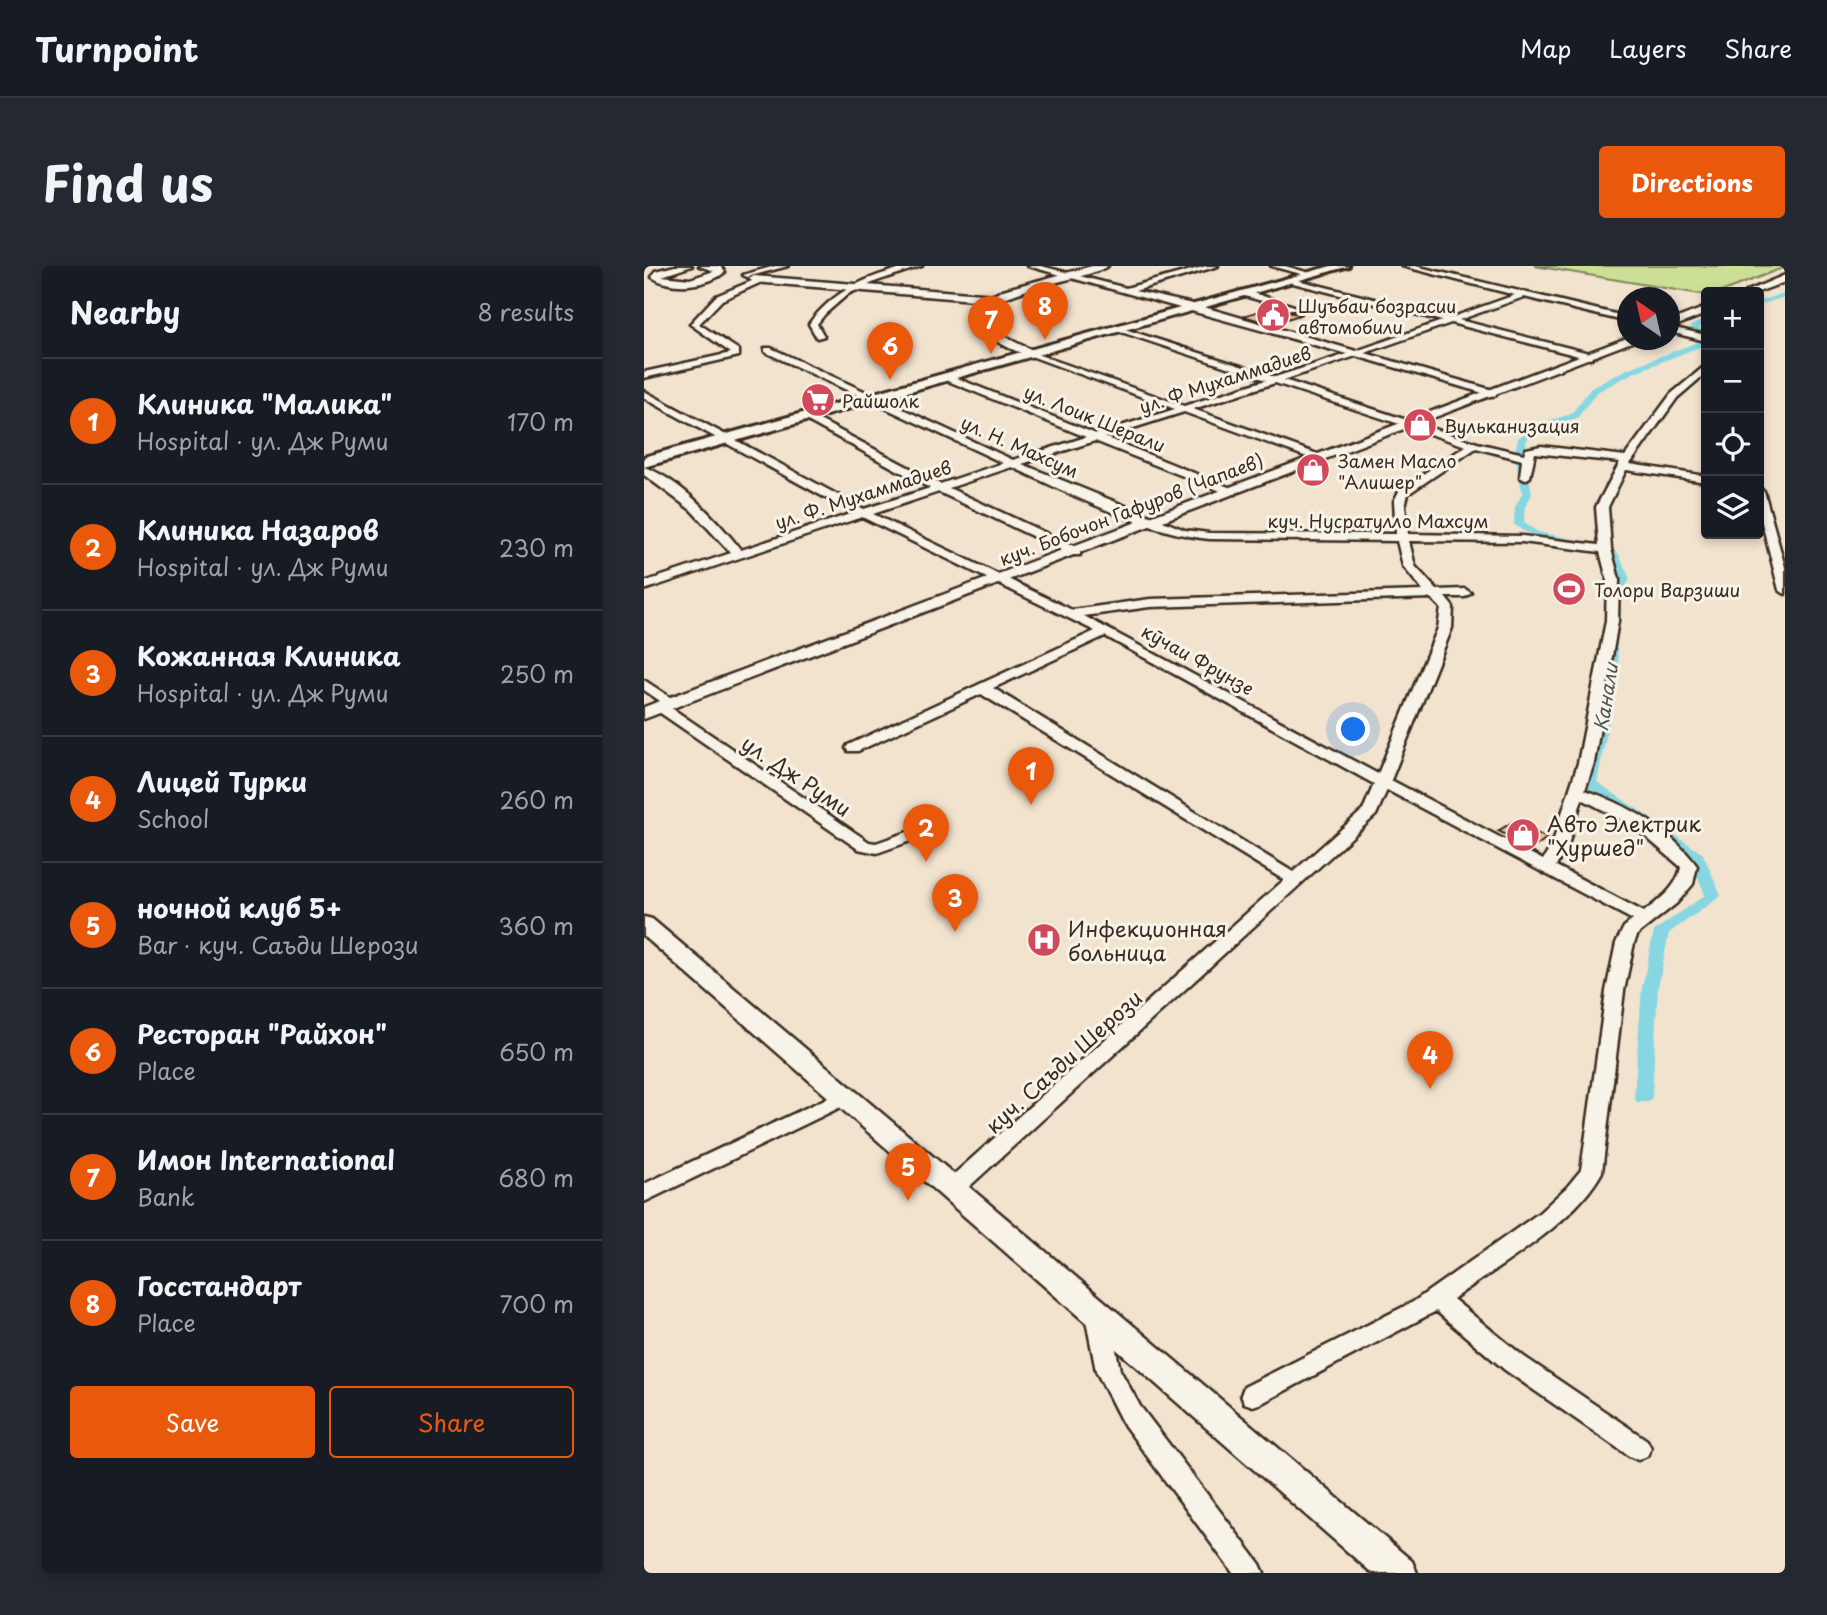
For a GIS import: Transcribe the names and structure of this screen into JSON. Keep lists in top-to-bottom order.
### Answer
{
  "streets": {
    "street": [
      "ул. Ф Мухаммадиев",
      "ул. Лоик Шерали",
      "ул. Н. Махсум",
      "ул. Ф. Мухаммадиев",
      "куч. Бобочон Гафуров (Чапаев)",
      "куч. Нусратулло Махсум",
      "кӯчаи Фрунзе",
      "ул. Дж Руми",
      "куч. Саъди Шерози"
    ]
  },
  "crossings": [
    ["ул. Ф Мухаммадиев", "ул. Лоик Шерали"],
    ["ул. Ф Мухаммадиев", "ул. Ф. Мухаммадиев"],
    ["ул. Лоик Шерали", "ул. Ф. Мухаммадиев"],
    ["ул. Лоик Шерали", "куч. Бобочон Гафуров (Чапаев)"],
    ["ул. Н. Махсум", "ул. Ф. Мухаммадиев"],
    ["ул. Н. Махсум", "куч. Бобочон Гафуров (Чапаев)"],
    ["ул. Н. Махсум", "куч. Нусратулло Махсум"],
    ["ул. Ф. Мухаммадиев", "кӯчаи Фрунзе"],
    ["куч. Бобочон Гафуров (Чапаев)", "куч. Нусратулло Махсум"],
    ["куч. Бобочон Гафуров (Чапаев)", "кӯчаи Фрунзе"],
    ["куч. Бобочон Гафуров (Чапаев)", "ул. Дж Руми"],
    ["кӯчаи Фрунзе", "куч. Саъди Шерози"]
  ],
  "water": ["Канали"],
  "places": {
    "public building": ["Шуъбаи бозрасии автомобили"],
    "supermarket": ["Райшолк"],
    "shop": ["Вульканизация", "Замен Масло \"Алишер\"", "Авто Электрик \"Хуршед\""],
    "sports": ["Толори Варзиши"],
    "hospital": ["Инфекционная больница"]
  },
  "north": "top left",
  "page": {
    "header": "Turnpoint",
    "nav": ["Map", "Layers", "Share"],
    "title": "Find us",
    "buttons": [
      "Directions",
      ["Save", "Share"]
    ],
    "heading": ["Nearby", "8 results"],
    "pins": [
      "8",
      "7",
      "6",
      "1",
      "2",
      "3",
      "4",
      "5"
    ],
    "map_buttons": ["+", "−"],
    "list": [
      {
        "mark": "1",
        "name": "Клиника \"Малика\"",
        "note": "Hospital · ул. Дж Руми",
        "value": "170 m"
      },
      {
        "mark": "2",
        "name": "Клиника Назаров",
        "note": "Hospital · ул. Дж Руми",
        "value": "230 m"
      },
      {
        "mark": "3",
        "name": "Кожанная Клиника",
        "note": "Hospital · ул. Дж Руми",
        "value": "250 m"
      },
      {
        "mark": "4",
        "name": "Лицей Турки",
        "note": "School",
        "value": "260 m"
      },
      {
        "mark": "5",
        "name": "ночной клуб 5+",
        "note": "Bar · куч. Саъди Шерози",
        "value": "360 m"
      },
      {
        "mark": "6",
        "name": "Ресторан \"Райхон\"",
        "note": "Place",
        "value": "650 m"
      },
      {
        "mark": "7",
        "name": "Имон International",
        "note": "Bank",
        "value": "680 m"
      },
      {
        "mark": "8",
        "name": "Госстандарт",
        "note": "Place",
        "value": "700 m"
      }
    ]
  }
}
